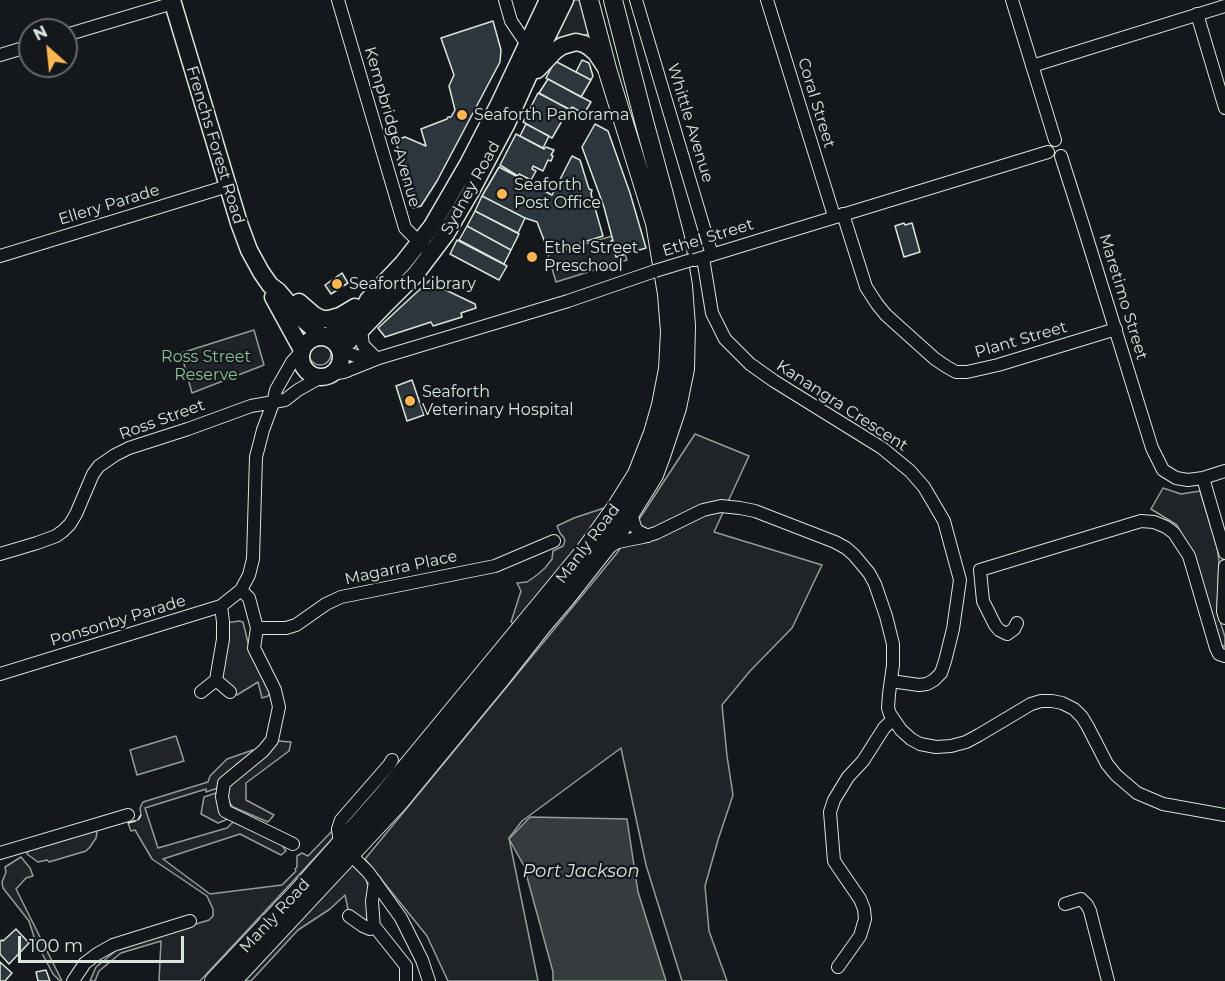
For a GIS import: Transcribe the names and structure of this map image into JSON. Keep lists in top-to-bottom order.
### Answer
{
  "streets": {
    "highway": ["Manly Road"],
    "main road": ["Frenchs Forest Road", "Sydney Road"],
    "street": [
      "Coral Street",
      "Whittle Avenue",
      "Kempbridge Avenue",
      "Ellery Parade",
      "Ethel Street",
      "Maretimo Street",
      "Plant Street",
      "Kanangra Crescent",
      "Ross Street",
      "Magarra Place",
      "Ponsonby Parade"
    ]
  },
  "crossings": [
    ["Coral Street", "Ethel Street"],
    ["Coral Street", "Plant Street"],
    ["Whittle Avenue", "Ethel Street"],
    ["Whittle Avenue", "Kanangra Crescent"],
    ["Kempbridge Avenue", "Sydney Road"],
    ["Frenchs Forest Road", "Sydney Road"],
    ["Frenchs Forest Road", "Ellery Parade"],
    ["Frenchs Forest Road", "Ethel Street"],
    ["Sydney Road", "Ethel Street"],
    ["Ethel Street", "Maretimo Street"],
    ["Ethel Street", "Plant Street"],
    ["Ethel Street", "Kanangra Crescent"],
    ["Maretimo Street", "Plant Street"]
  ],
  "water": ["Port Jackson"],
  "parks": ["Ross Street Reserve"],
  "places": [
    "Seaforth Panorama",
    "Seaforth Post Office",
    "Ethel Street Preschool",
    "Seaforth Library",
    "Seaforth Veterinary Hospital"
  ],
  "scale_bar": "100 m",
  "north": "top left"
}
